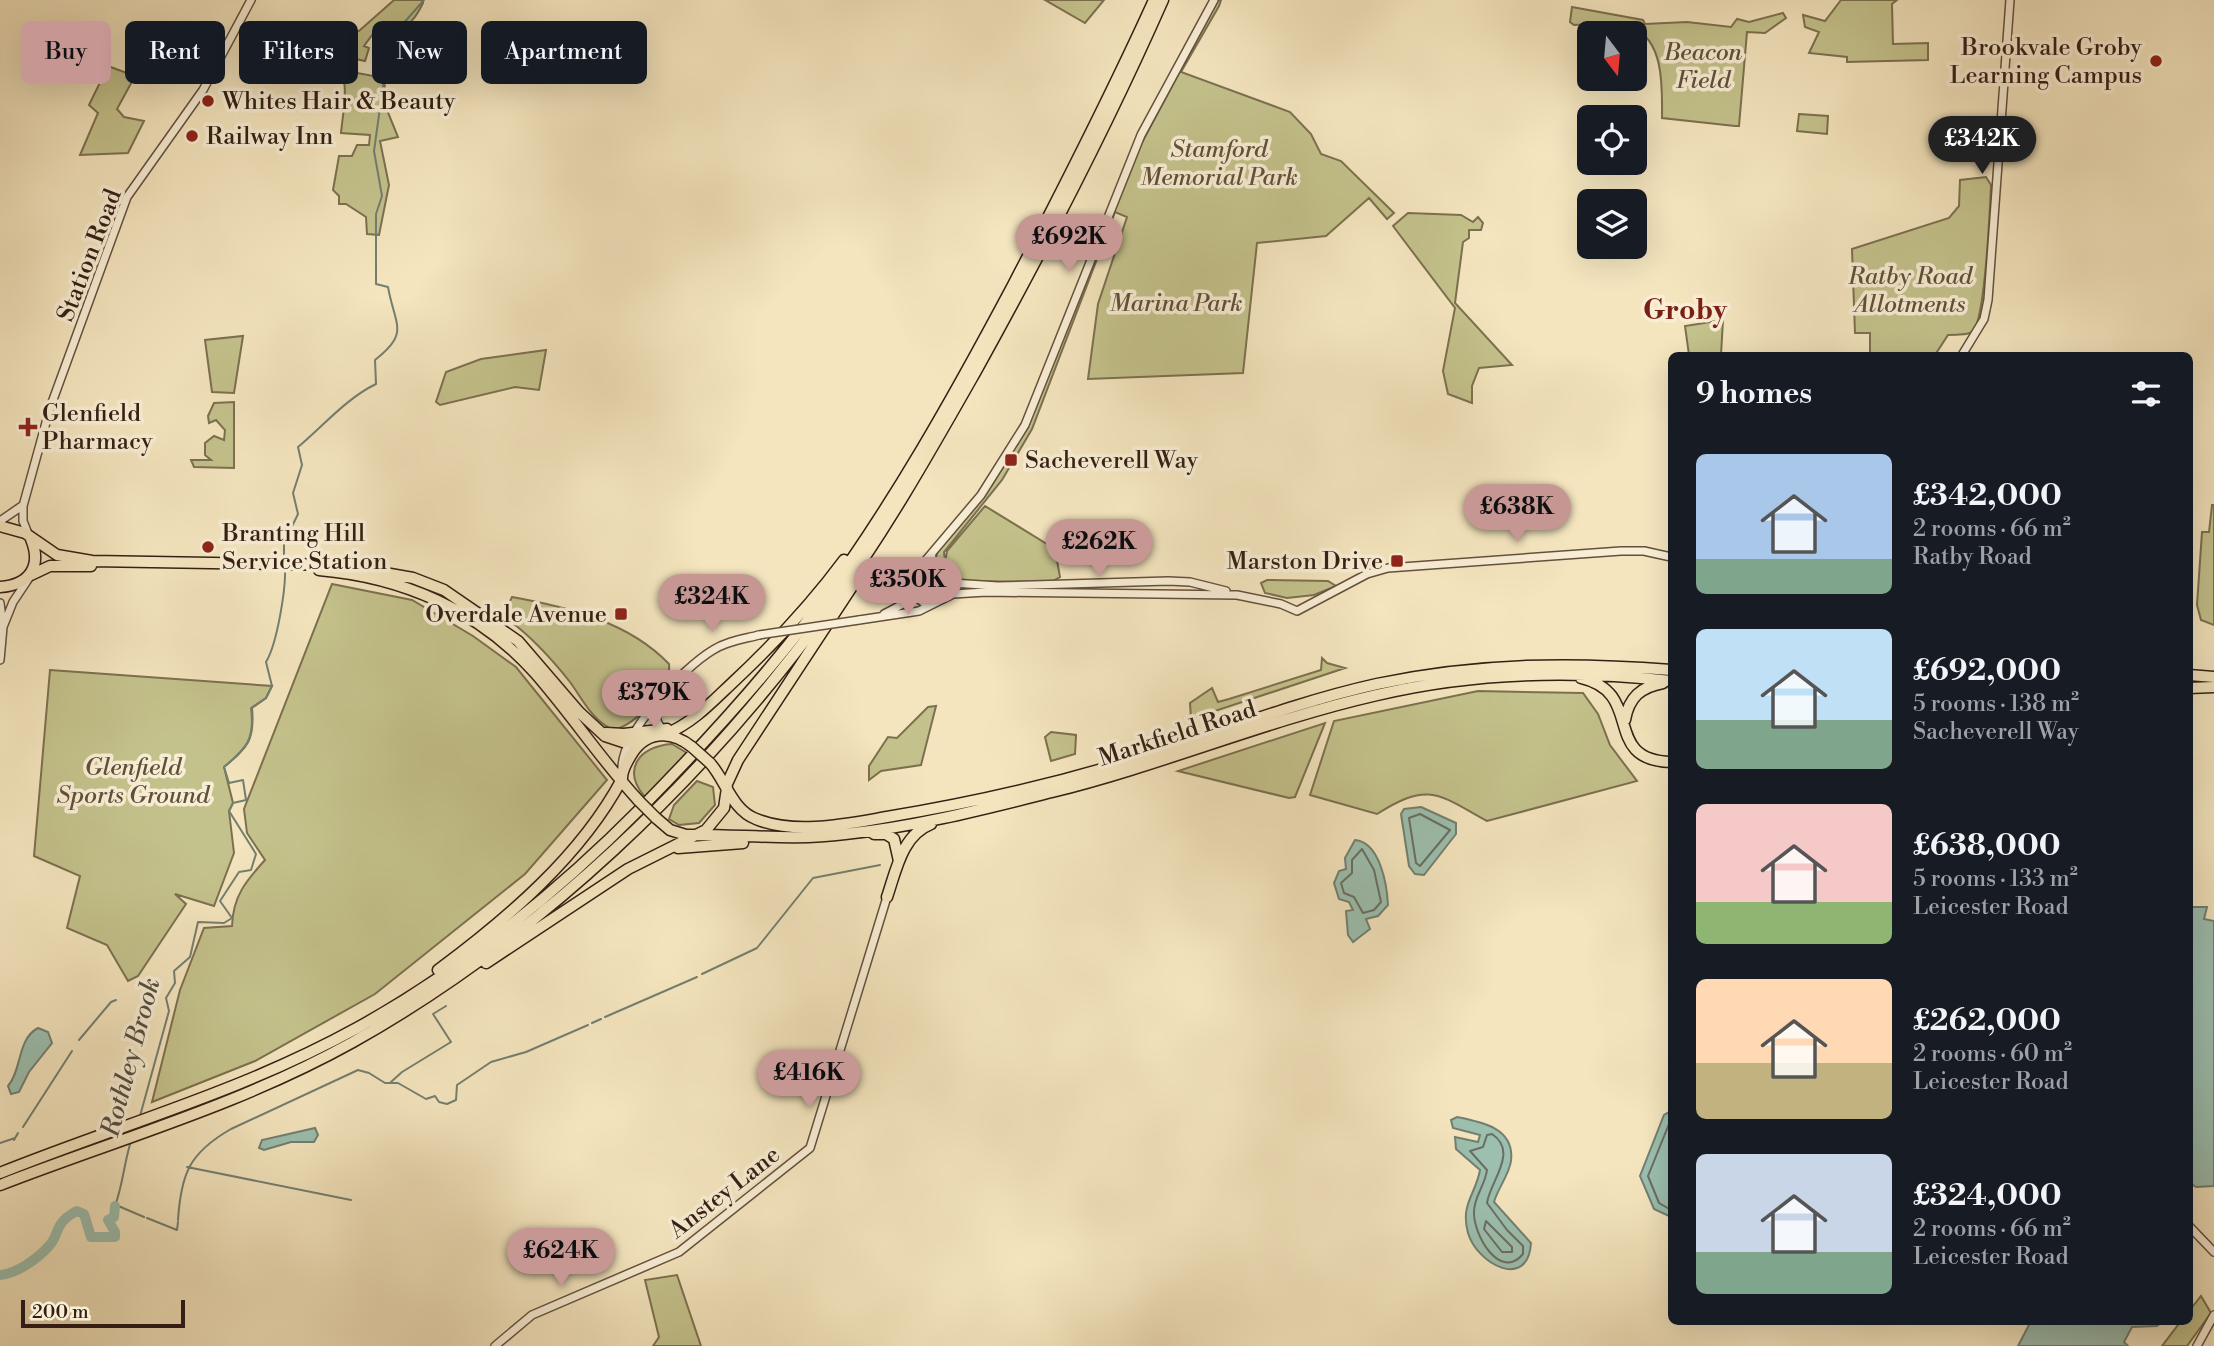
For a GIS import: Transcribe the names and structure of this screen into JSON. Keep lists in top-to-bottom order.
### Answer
{
  "streets": {
    "highway": ["Markfield Road"],
    "street": ["Station Road", "Anstey Lane"]
  },
  "districts": ["Groby"],
  "water": ["Rothley Brook"],
  "parks": [
    "Beacon Field",
    "Stamford Memorial Park",
    "Ratby Road Allotments",
    "Marina Park",
    "Glenfield Sports Ground"
  ],
  "places": {
    "other": [
      "Brookvale Groby Learning Campus",
      "Whites Hair & Beauty",
      "Railway Inn",
      "Branting Hill Service Station"
    ],
    "health": ["Glenfield Pharmacy"],
    "transit": ["Sacheverell Way", "Marston Drive", "Overdale Avenue"]
  },
  "scale_bar": "200 m",
  "north": "bottom",
  "page": {
    "chip": [
      "Buy",
      "Rent",
      "Filters",
      "New",
      "Apartment"
    ],
    "price": [
      "£342K",
      "£692K",
      "£638K",
      "£262K",
      "£350K",
      "£324K",
      "£379K",
      "£416K",
      "£624K"
    ],
    "heading": "9 homes",
    "list": [
      {
        "name": "£342,000",
        "note": "2 rooms · 66 m² · Ratby Road"
      },
      {
        "name": "£692,000",
        "note": "5 rooms · 138 m² · Sacheverell Way"
      },
      {
        "name": "£638,000",
        "note": "5 rooms · 133 m² · Leicester Road"
      },
      {
        "name": "£262,000",
        "note": "2 rooms · 60 m² · Leicester Road"
      },
      {
        "name": "£324,000",
        "note": "2 rooms · 66 m² · Leicester Road"
      }
    ],
    "scale": "200 m"
  }
}
